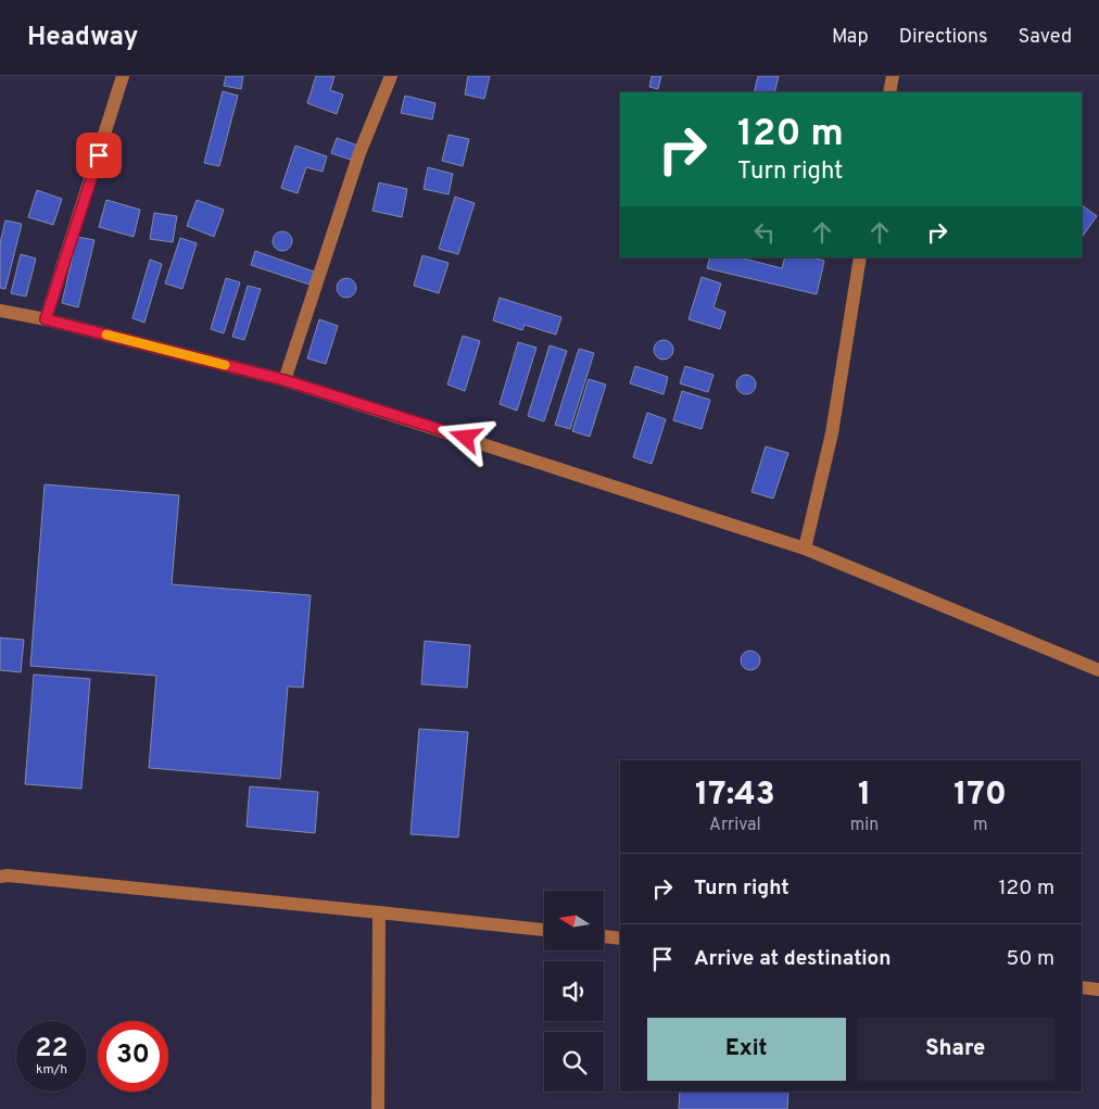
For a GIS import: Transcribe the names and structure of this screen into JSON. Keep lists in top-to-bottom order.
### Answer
{
  "north": "left",
  "page": {
    "header": "Headway",
    "nav": ["Map", "Directions", "Saved"],
    "turn": ["120 m", "Turn right"],
    "eta": [
      "17:43",
      "Arrival",
      "1",
      "min",
      "170",
      "m"
    ],
    "list": [
      {
        "name": "Turn right",
        "value": "120 m"
      },
      {
        "name": "Arrive at destination",
        "value": "50 m"
      }
    ],
    "buttons": ["Exit", "Share"],
    "speed": "22 km/h",
    "limit": "30"
  }
}
